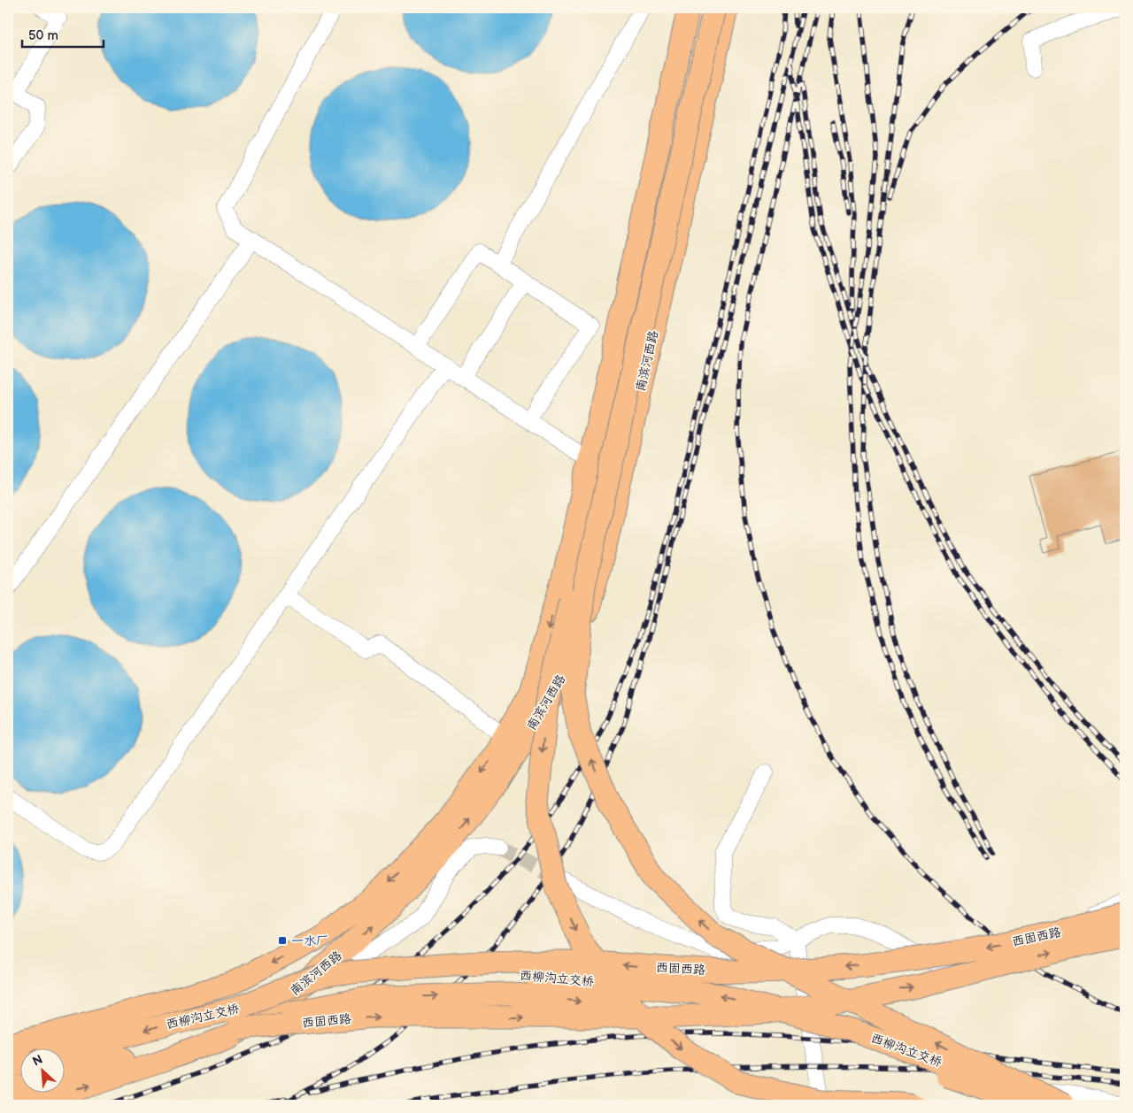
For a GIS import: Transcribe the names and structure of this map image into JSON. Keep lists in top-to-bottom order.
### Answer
{
  "streets": {
    "highway": ["南滨河西路", "西固西路", "西柳沟立交桥"]
  },
  "crossings": [
    ["西固西路", "西柳沟立交桥"]
  ],
  "places": {
    "transit": ["一水厂"]
  },
  "scale_bar": "50 m",
  "north": "top left"
}
